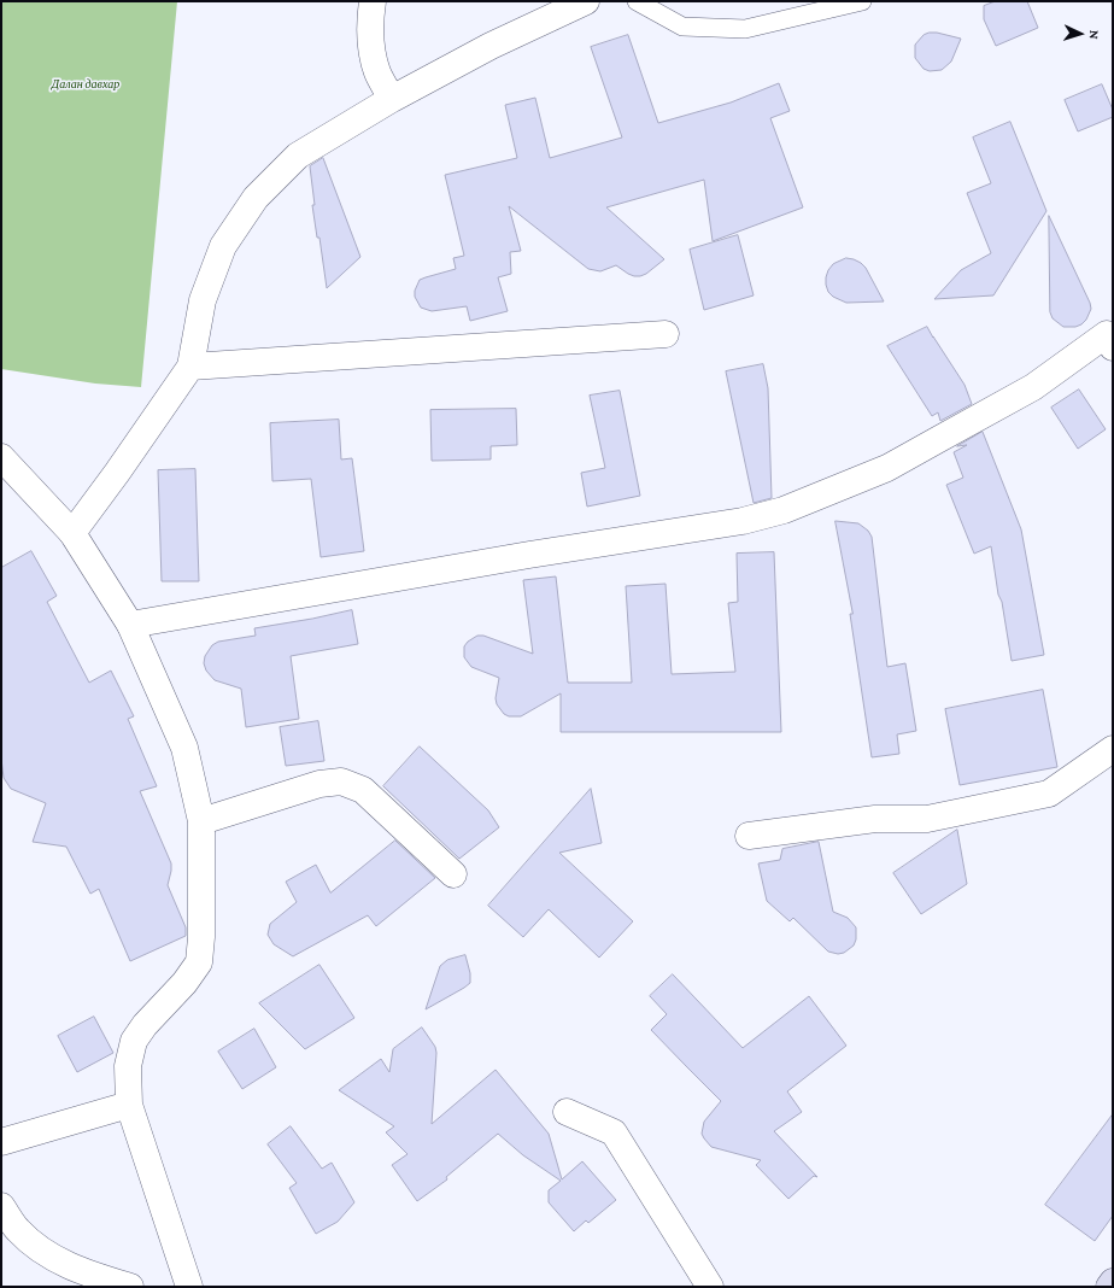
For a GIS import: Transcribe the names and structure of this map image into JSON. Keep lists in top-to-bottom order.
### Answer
{
  "parks": ["Далан давхар"],
  "north": "right"
}
